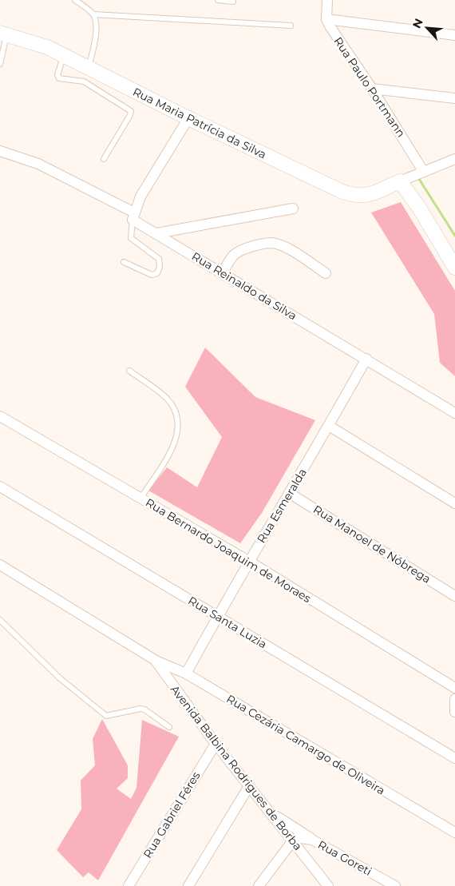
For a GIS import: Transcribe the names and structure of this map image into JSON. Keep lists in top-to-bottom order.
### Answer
{
  "streets": {
    "street": [
      "Rua Paulo Portmann",
      "Rua Maria Patrícia da Silva",
      "Rua Reinaldo da Silva",
      "Rua Esmeralda",
      "Rua Manoel de Nóbrega",
      "Rua Bernardo Joaquim de Moraes",
      "Rua Santa Luzia",
      "Rua Cezária Camargo de Oliveira",
      "Avenida Balbina Rodrigues de Borba",
      "Rua Gabriel Féres",
      "Rua Goreti"
    ]
  },
  "crossings": [
    ["Rua Reinaldo da Silva", "Rua Esmeralda"],
    ["Rua Esmeralda", "Rua Manoel de Nóbrega"],
    ["Rua Esmeralda", "Rua Bernardo Joaquim de Moraes"],
    ["Rua Esmeralda", "Rua Santa Luzia"],
    ["Rua Esmeralda", "Rua Cezária Camargo de Oliveira"],
    ["Rua Cezária Camargo de Oliveira", "Avenida Balbina Rodrigues de Borba"],
    ["Avenida Balbina Rodrigues de Borba", "Rua Gabriel Féres"],
    ["Avenida Balbina Rodrigues de Borba", "Rua Goreti"]
  ],
  "north": "top left"
}
